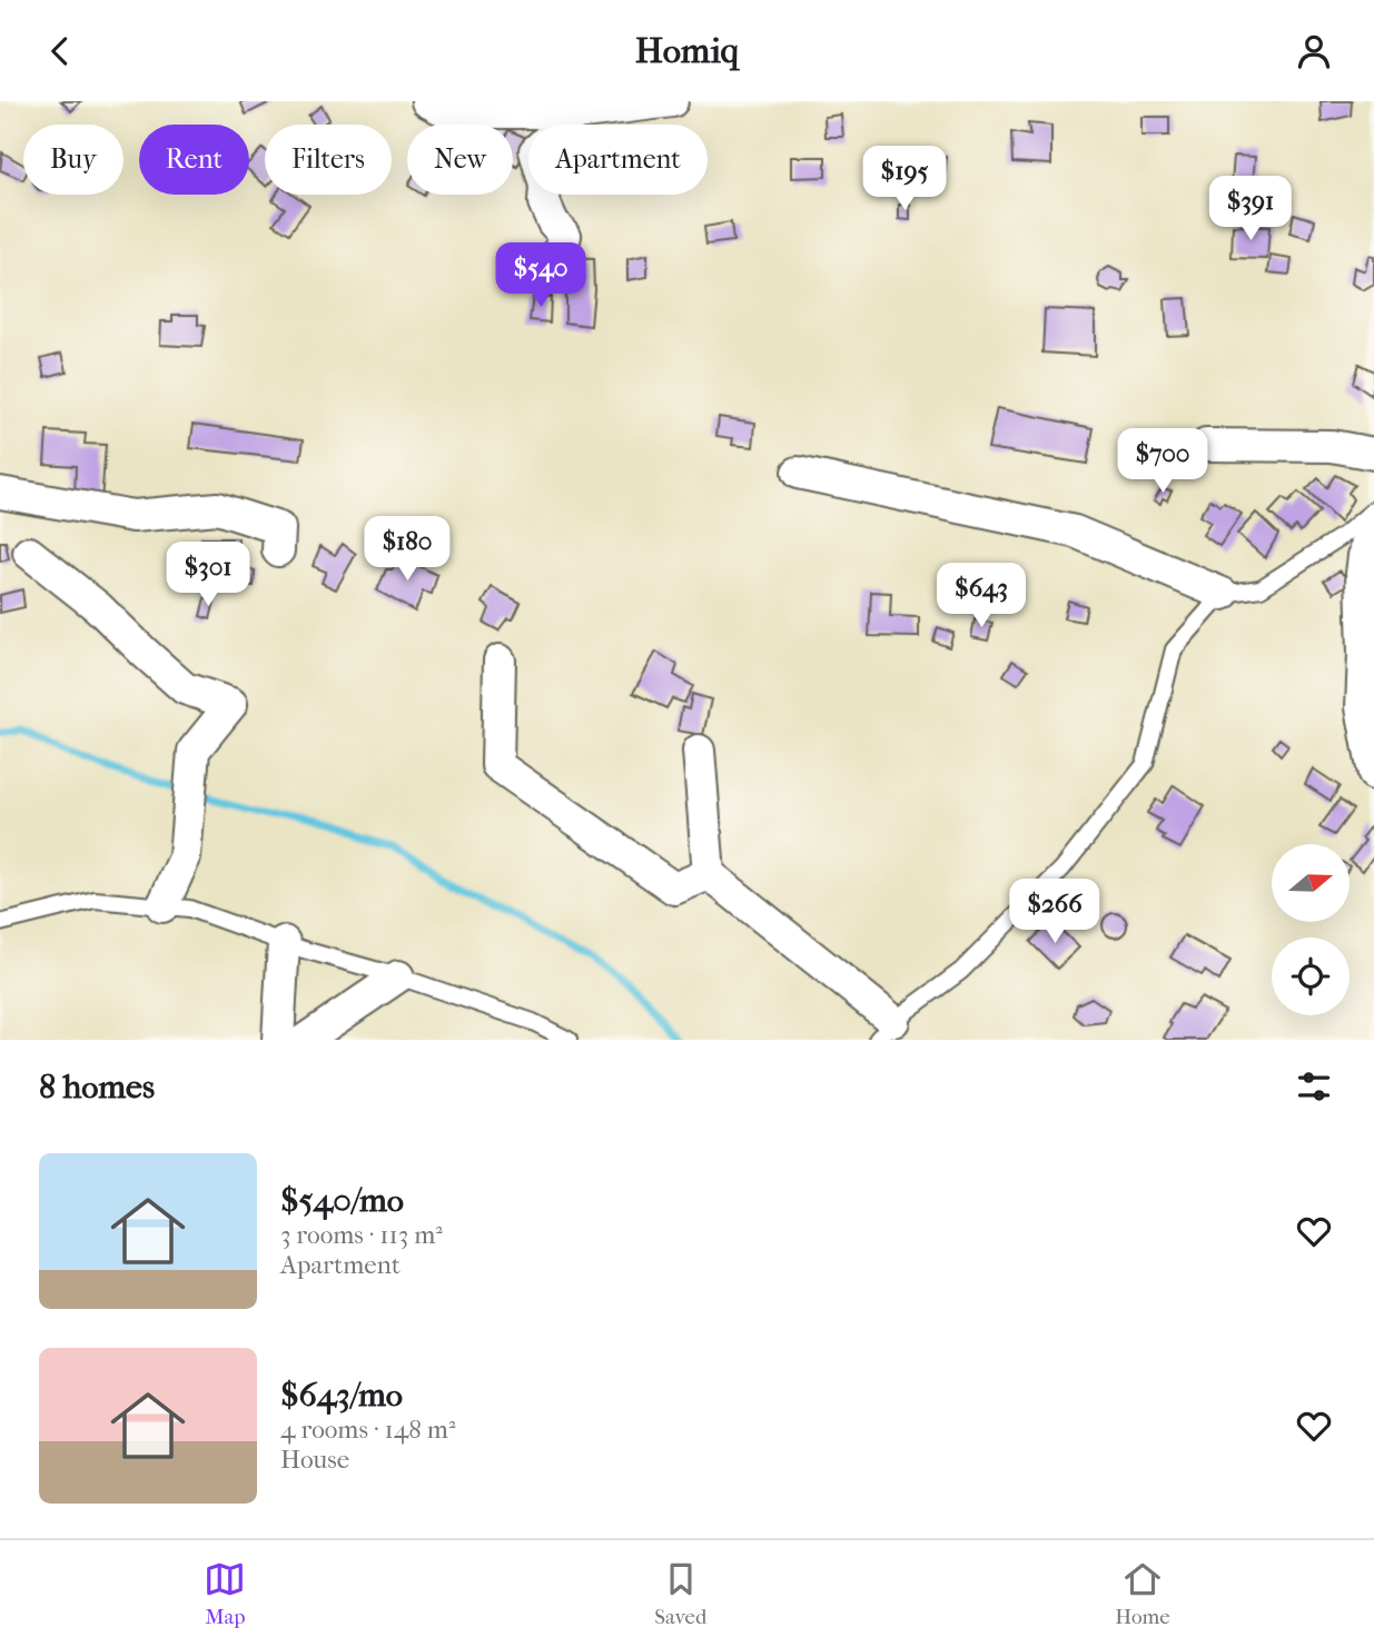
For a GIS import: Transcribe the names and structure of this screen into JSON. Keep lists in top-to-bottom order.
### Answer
{
  "north": "right",
  "page": {
    "header": "Homiq",
    "chip": [
      "Buy",
      "Rent",
      "Filters",
      "New",
      "Apartment"
    ],
    "price": [
      "$195",
      "$391",
      "$540",
      "$700",
      "$180",
      "$301",
      "$643",
      "$266"
    ],
    "heading": "8 homes",
    "list": [
      {
        "name": "$540/mo",
        "note": "3 rooms · 113 m² · Apartment"
      },
      {
        "name": "$643/mo",
        "note": "4 rooms · 148 m² · House"
      }
    ],
    "tabs": ["Map", "Saved", "Home"]
  }
}
